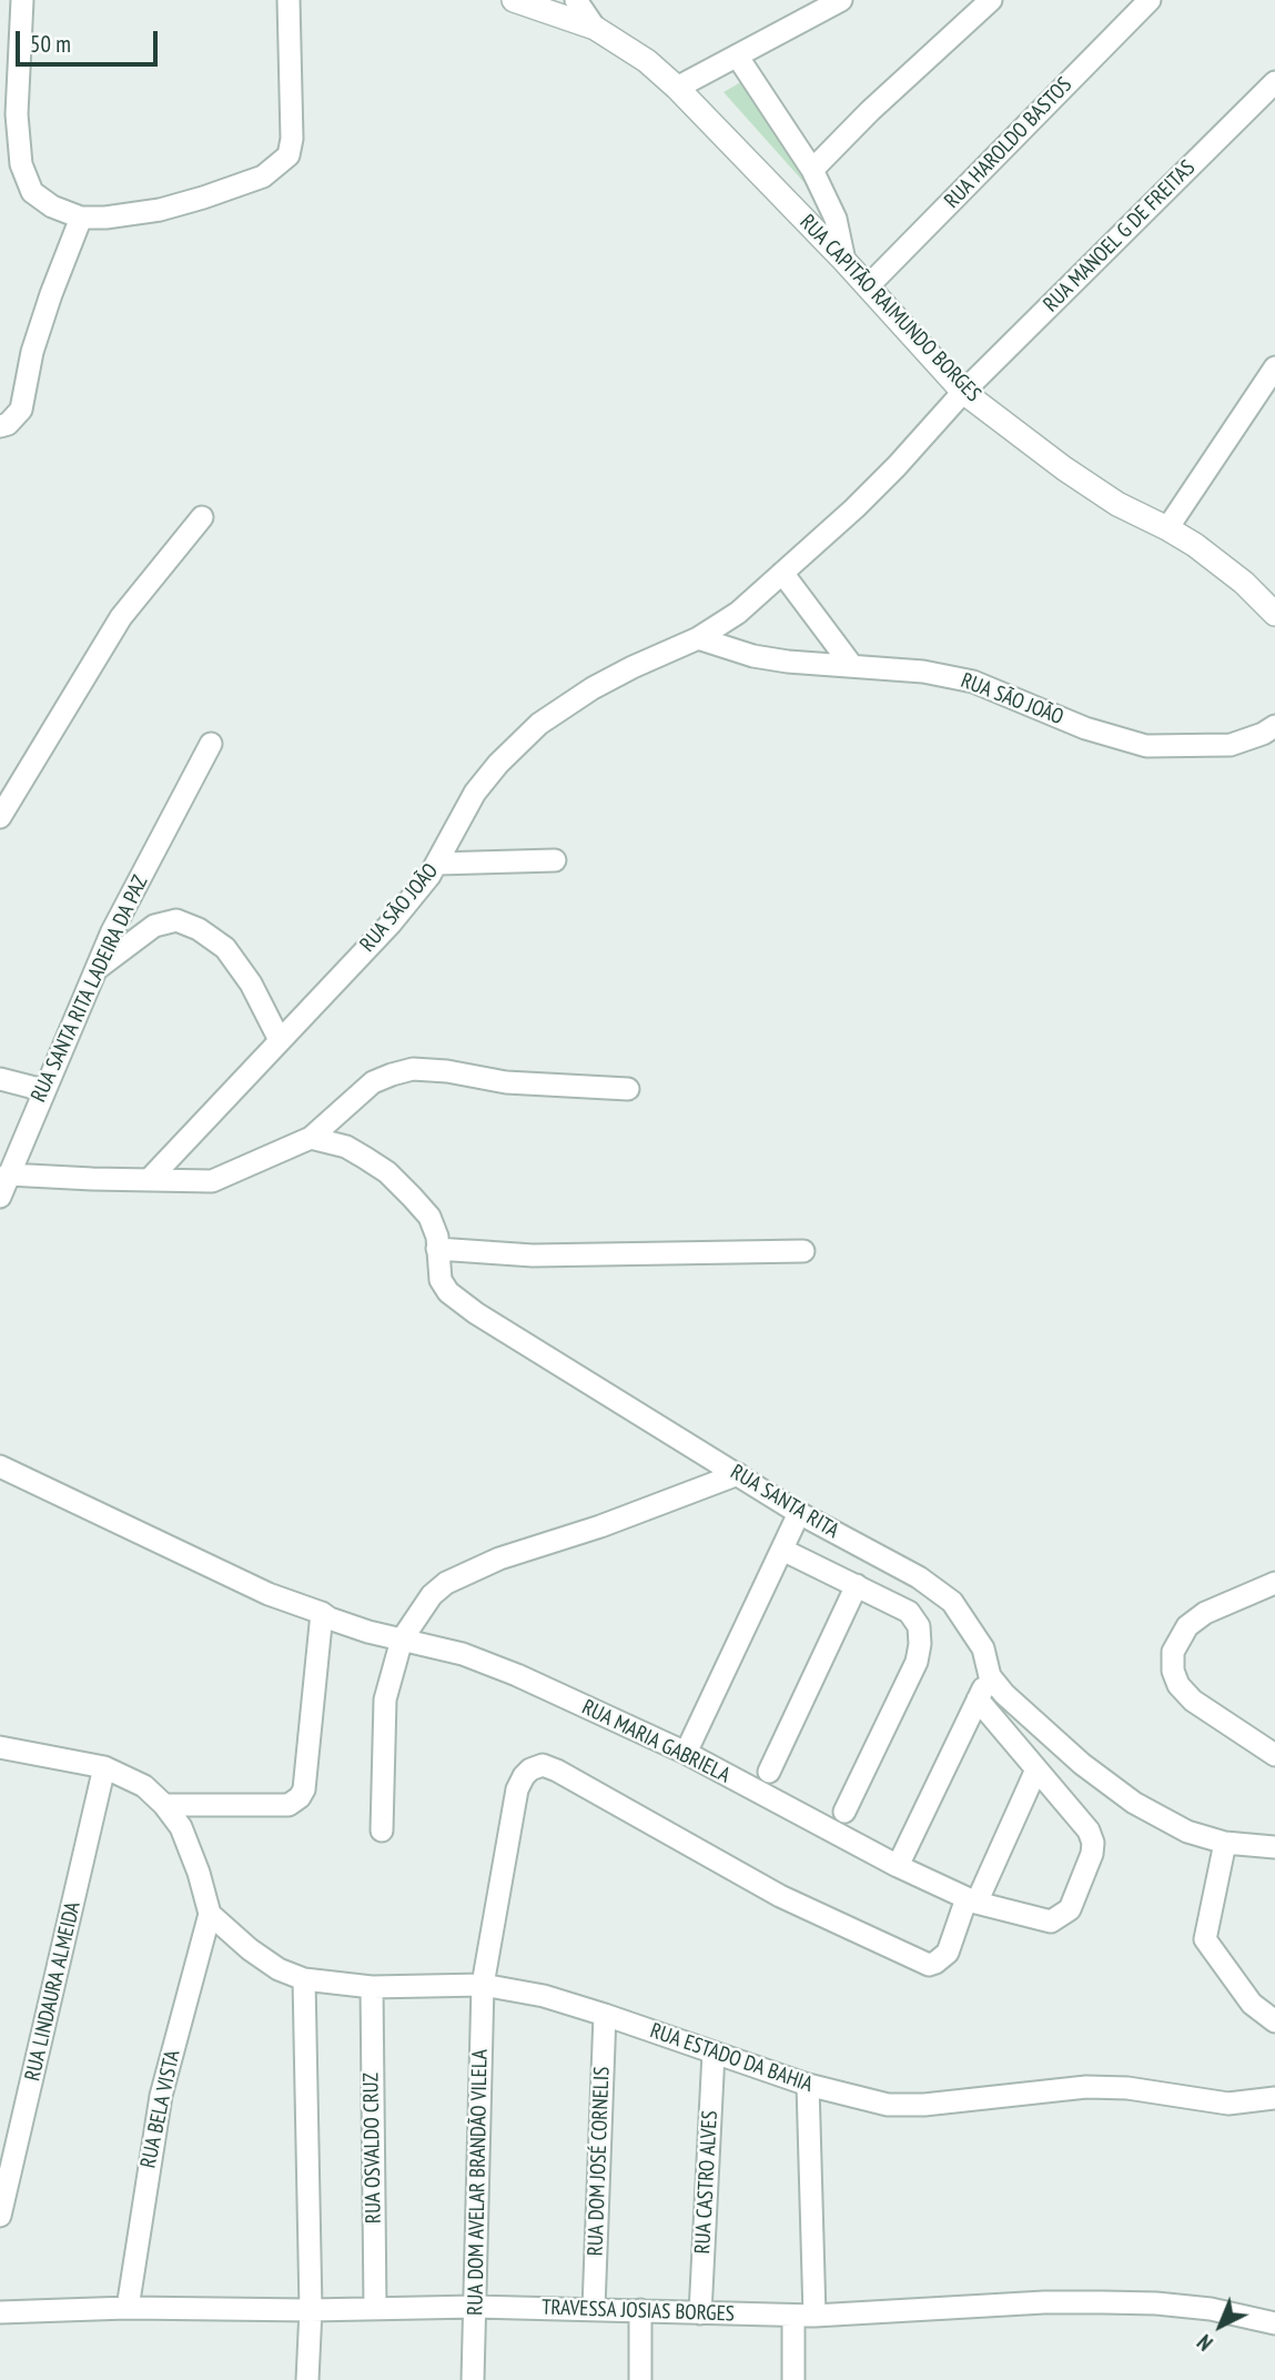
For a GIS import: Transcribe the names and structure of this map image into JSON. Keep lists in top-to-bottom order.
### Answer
{
  "streets": {
    "street": [
      "RUA HAROLDO BASTOS",
      "RUA MANOEL G DE FREITAS",
      "RUA CAPITÃO RAIMUNDO BORGES",
      "RUA SÃO JOÃO",
      "RUA SANTA RITA LADEIRA DA PAZ",
      "RUA SANTA RITA",
      "RUA MARIA GABRIELA",
      "RUA LINDAURA ALMEIDA",
      "RUA ESTADO DA BAHIA",
      "RUA BELA VISTA",
      "RUA OSVALDO CRUZ",
      "RUA DOM JOSÉ CORNELIS",
      "RUA DOM AVELAR BRANDÃO VILELA",
      "RUA CASTRO ALVES",
      "TRAVESSA JOSIAS BORGES"
    ]
  },
  "crossings": [
    ["RUA HAROLDO BASTOS", "RUA CAPITÃO RAIMUNDO BORGES"],
    ["RUA MANOEL G DE FREITAS", "RUA CAPITÃO RAIMUNDO BORGES"],
    ["RUA MANOEL G DE FREITAS", "RUA SÃO JOÃO"],
    ["RUA CAPITÃO RAIMUNDO BORGES", "RUA SÃO JOÃO"],
    ["RUA MARIA GABRIELA", "RUA DOM AVELAR BRANDÃO VILELA"],
    ["RUA ESTADO DA BAHIA", "RUA BELA VISTA"],
    ["RUA ESTADO DA BAHIA", "RUA OSVALDO CRUZ"],
    ["RUA ESTADO DA BAHIA", "RUA DOM JOSÉ CORNELIS"],
    ["RUA ESTADO DA BAHIA", "RUA DOM AVELAR BRANDÃO VILELA"],
    ["RUA ESTADO DA BAHIA", "RUA CASTRO ALVES"],
    ["RUA BELA VISTA", "TRAVESSA JOSIAS BORGES"],
    ["RUA OSVALDO CRUZ", "TRAVESSA JOSIAS BORGES"],
    ["RUA DOM JOSÉ CORNELIS", "TRAVESSA JOSIAS BORGES"],
    ["RUA DOM AVELAR BRANDÃO VILELA", "TRAVESSA JOSIAS BORGES"],
    ["RUA CASTRO ALVES", "TRAVESSA JOSIAS BORGES"]
  ],
  "scale_bar": "50 m",
  "north": "bottom left"
}
